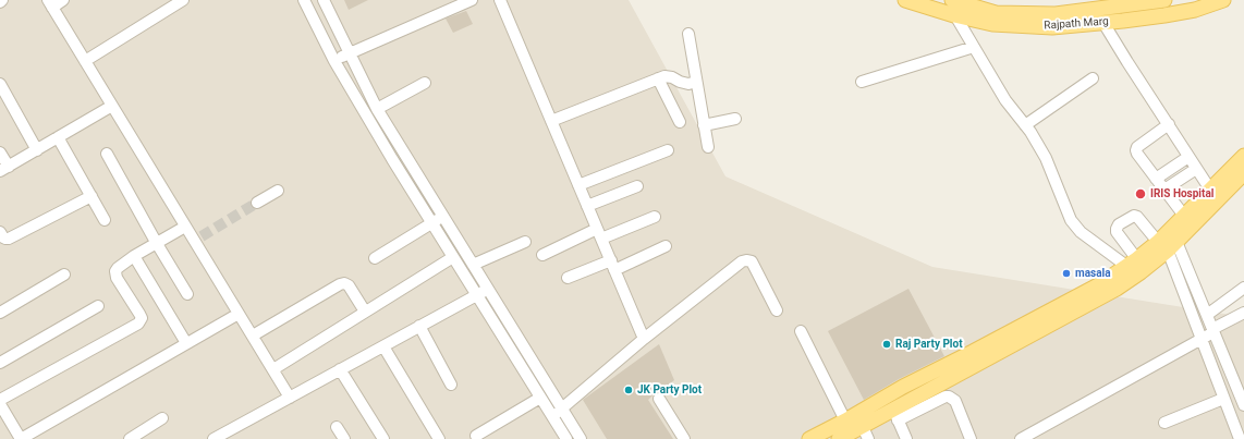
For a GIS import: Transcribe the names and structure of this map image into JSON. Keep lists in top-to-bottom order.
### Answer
{
  "streets": {
    "main road": ["Rajpath Marg"]
  },
  "places": [
    "IRIS Hospital",
    "masala",
    "Raj Party Plot",
    "JK Party Plot"
  ]
}
